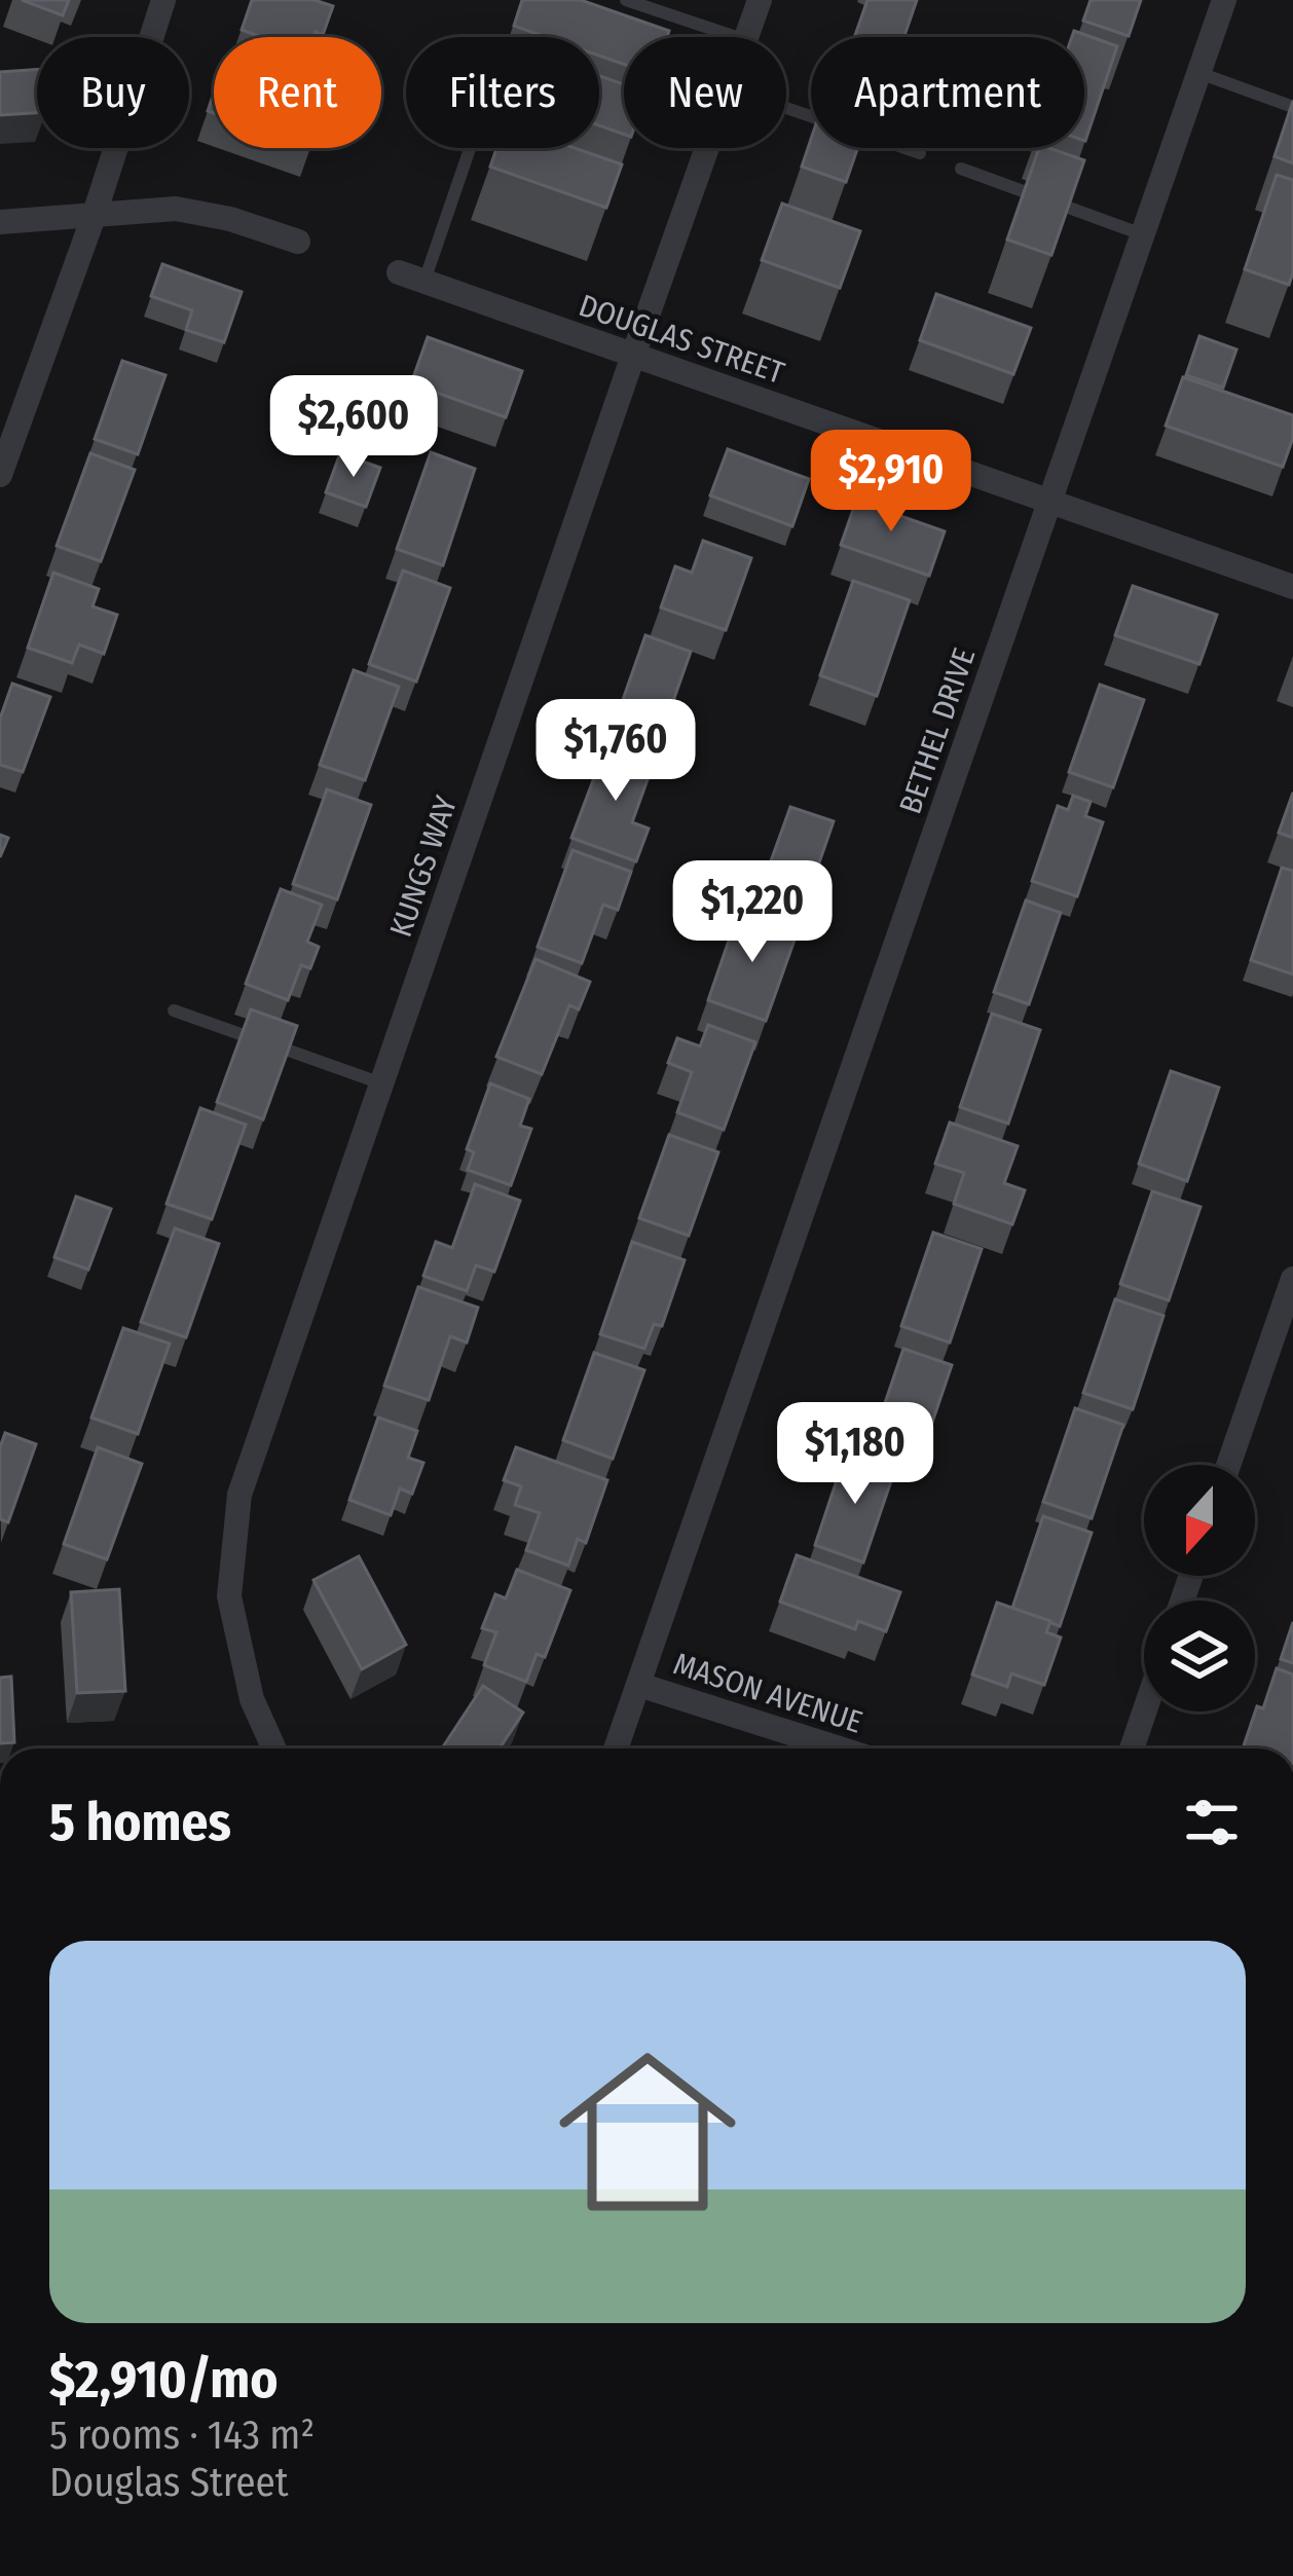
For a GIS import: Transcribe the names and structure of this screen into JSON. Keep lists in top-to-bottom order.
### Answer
{
  "streets": {
    "street": [
      "DOUGLAS STREET",
      "BETHEL DRIVE",
      "KUNGS WAY",
      "MASON AVENUE"
    ]
  },
  "crossings": [
    ["DOUGLAS STREET", "BETHEL DRIVE"],
    ["DOUGLAS STREET", "KUNGS WAY"],
    ["BETHEL DRIVE", "MASON AVENUE"]
  ],
  "north": "bottom",
  "page": {
    "chip": [
      "Buy",
      "Rent",
      "Filters",
      "New",
      "Apartment"
    ],
    "price": [
      "$2,600",
      "$2,910",
      "$1,760",
      "$1,220",
      "$1,180"
    ],
    "heading": "5 homes",
    "list": [
      {
        "name": "$2,910/mo",
        "note": "5 rooms · 143 m² · Douglas Street"
      }
    ]
  }
}
